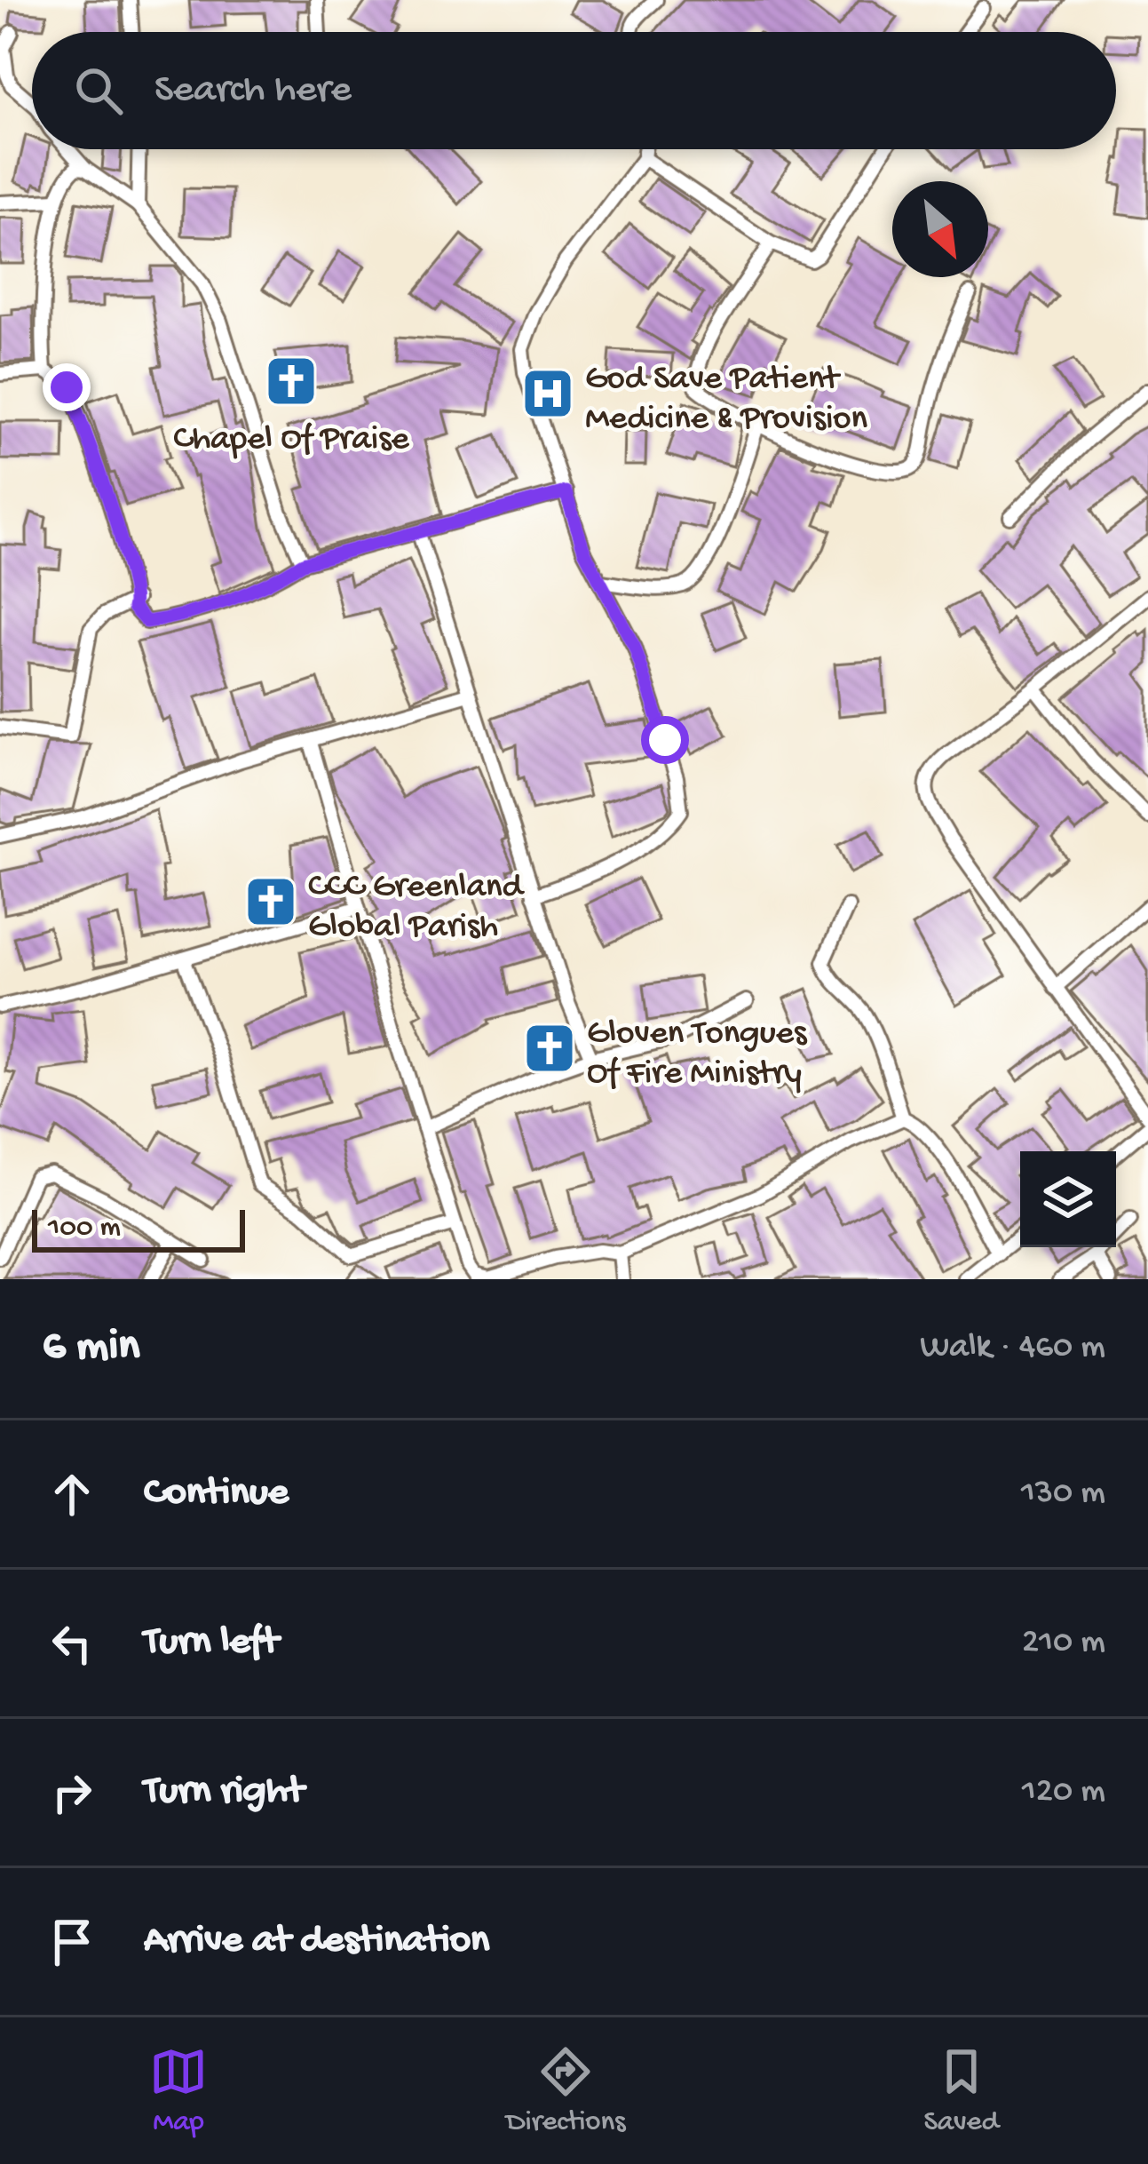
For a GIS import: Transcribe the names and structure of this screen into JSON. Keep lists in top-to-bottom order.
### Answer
{
  "places": {
    "church": ["Chapel Of Praise", "CCC Greenland Global Parish", "Gloven Tongues Of Fire Ministry"],
    "hospital": ["God Save Patient Medicine & Provision"]
  },
  "scale_bar": "100 m",
  "north": "bottom right",
  "page": {
    "search": "Search here",
    "scale": "100 m",
    "heading": ["6 min", "Walk · 460 m"],
    "list": [
      ["Continue", "130 m"],
      ["Turn left", "210 m"],
      ["Turn right", "120 m"],
      "Arrive at destination"
    ],
    "nav": ["Map", "Directions", "Saved"]
  }
}
